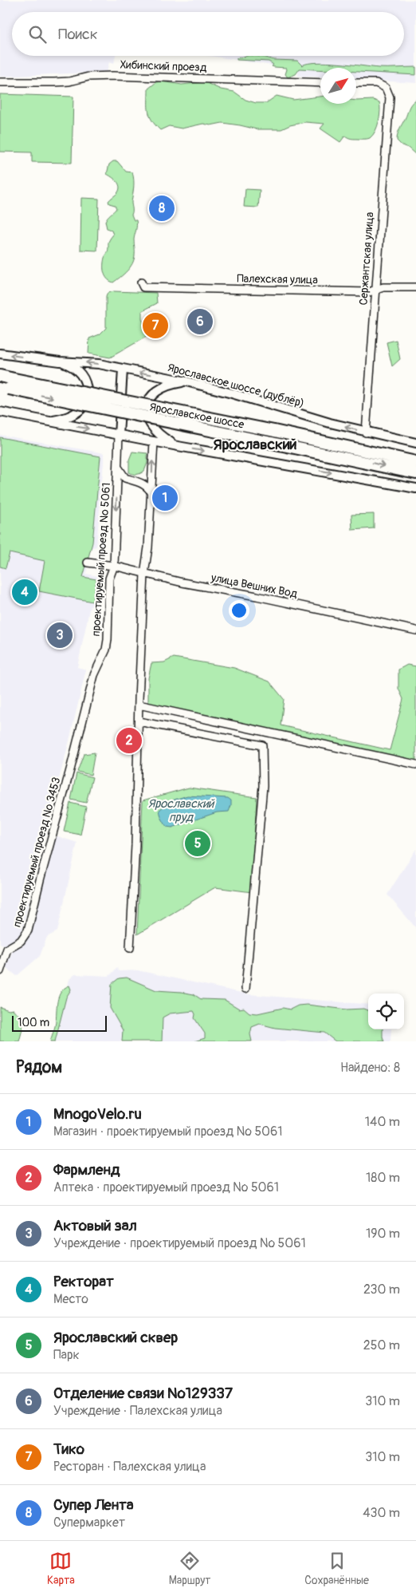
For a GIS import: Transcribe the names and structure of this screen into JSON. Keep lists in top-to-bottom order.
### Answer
{
  "streets": {
    "main road": ["Ярославское шоссе"],
    "street": [
      "Хибинский проезд",
      "Сержантская улица",
      "Палехская улица",
      "Ярославское шоссе (дублёр)",
      "проектируемый проезд № 5061",
      "улица Вешних Вод",
      "проектируемый проезд № 3453"
    ]
  },
  "crossings": [
    ["Сержантская улица", "Палехская улица"],
    ["Сержантская улица", "Ярославское шоссе (дублёр)"],
    ["проектируемый проезд № 5061", "улица Вешних Вод"],
    ["проектируемый проезд № 5061", "проектируемый проезд № 3453"]
  ],
  "districts": ["Ярославский"],
  "water": ["Ярославский пруд"],
  "scale_bar": "100 m",
  "north": "top right",
  "page": {
    "search": "Поиск",
    "pins": [
      "8",
      "6",
      "7",
      "1",
      "4",
      "3",
      "2",
      "5"
    ],
    "scale": "100 m",
    "heading": ["Рядом", "Найдено: 8"],
    "list": [
      {
        "mark": "1",
        "name": "MnogoVelo.ru",
        "note": "Магазин · проектируемый проезд № 5061",
        "value": "140 m"
      },
      {
        "mark": "2",
        "name": "Фармленд",
        "note": "Аптека · проектируемый проезд № 5061",
        "value": "180 m"
      },
      {
        "mark": "3",
        "name": "Актовый зал",
        "note": "Учреждение · проектируемый проезд № 5061",
        "value": "190 m"
      },
      {
        "mark": "4",
        "name": "Ректорат",
        "note": "Место",
        "value": "230 m"
      },
      {
        "mark": "5",
        "name": "Ярославский сквер",
        "note": "Парк",
        "value": "250 m"
      },
      {
        "mark": "6",
        "name": "Отделение связи №129337",
        "note": "Учреждение · Палехская улица",
        "value": "310 m"
      },
      {
        "mark": "7",
        "name": "Тико",
        "note": "Ресторан · Палехская улица",
        "value": "310 m"
      },
      {
        "mark": "8",
        "name": "Супер Лента",
        "note": "Супермаркет",
        "value": "430 m"
      }
    ],
    "nav": ["Карта", "Маршрут", "Сохранённые"]
  }
}
